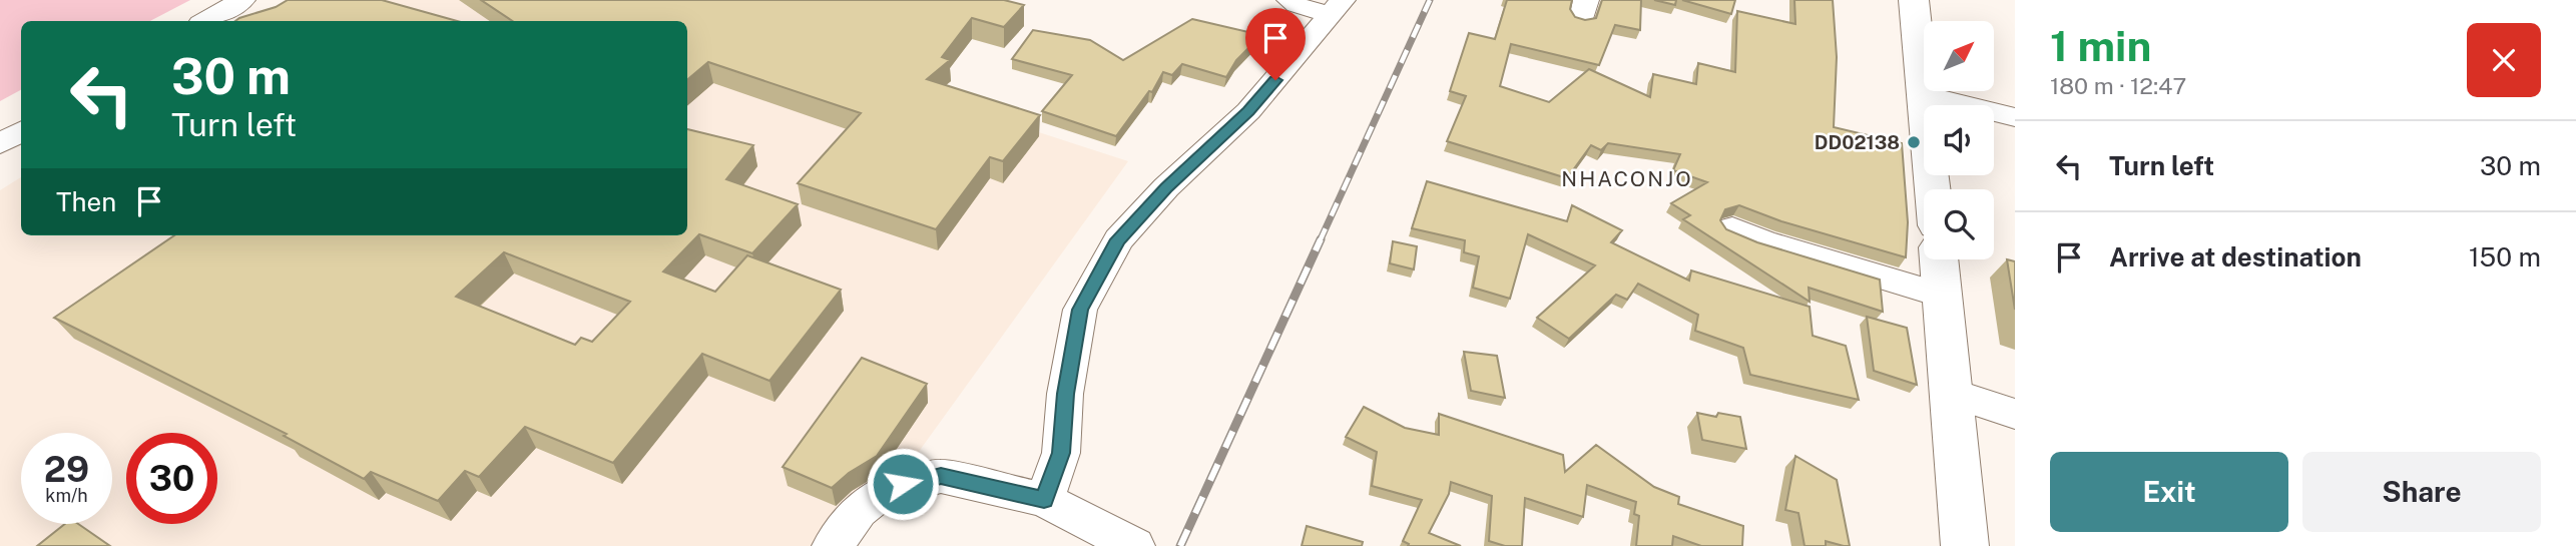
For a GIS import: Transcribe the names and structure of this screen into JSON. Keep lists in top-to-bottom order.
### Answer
{
  "districts": ["NHACONJO"],
  "places": ["DD02138"],
  "north": "top right",
  "page": {
    "heading": ["1 min", "180 m · 12:47"],
    "turn": ["30 m", "Turn left"],
    "list": [
      {
        "name": "Turn left",
        "value": "30 m"
      },
      {
        "name": "Arrive at destination",
        "value": "150 m"
      }
    ],
    "then": "Then",
    "speed": "29 km/h",
    "limit": "30",
    "buttons": ["Exit", "Share"]
  }
}
